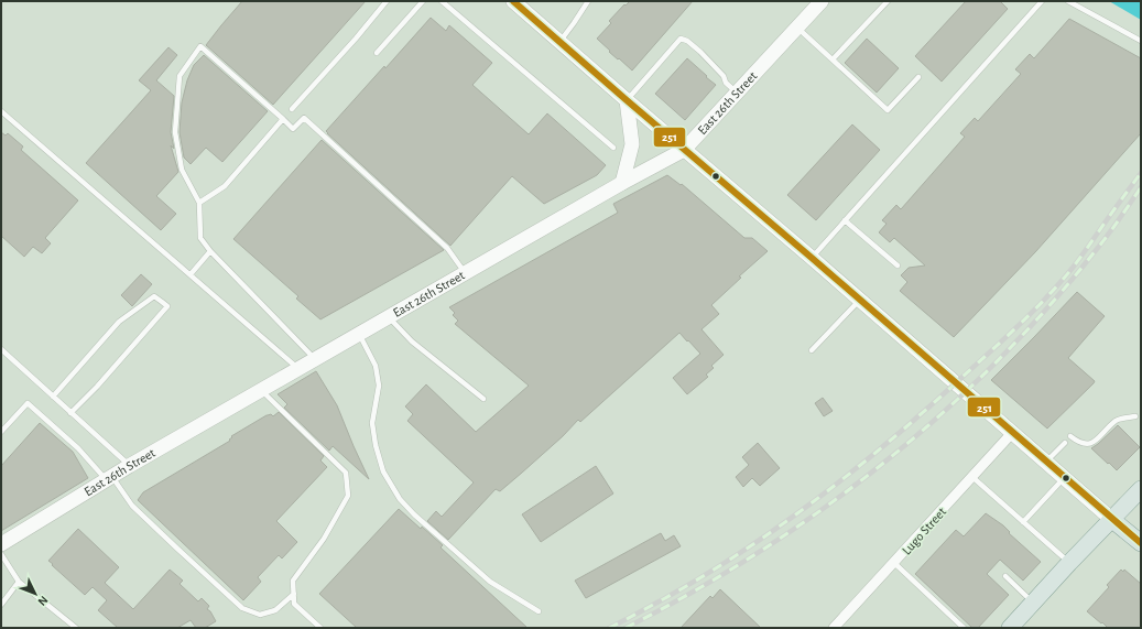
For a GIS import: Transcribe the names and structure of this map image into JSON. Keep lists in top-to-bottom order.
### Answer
{
  "streets": {
    "street": ["East 26th Street", "Lugo Street"]
  },
  "lines": ["transit line 251"],
  "north": "bottom right"
}
